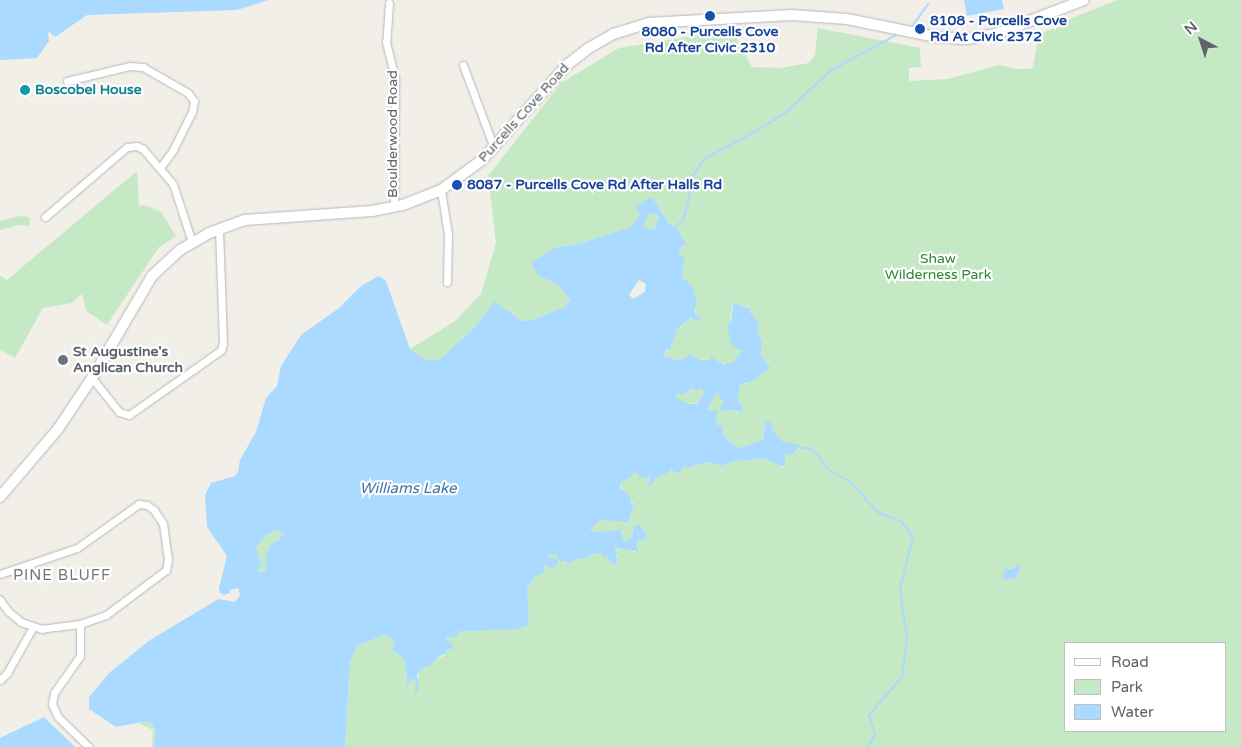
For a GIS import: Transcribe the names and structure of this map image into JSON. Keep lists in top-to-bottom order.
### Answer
{
  "streets": {
    "main road": ["Purcells Cove Road"],
    "street": ["Boulderwood Road"]
  },
  "crossings": [
    ["Purcells Cove Road", "Boulderwood Road"]
  ],
  "districts": ["PINE BLUFF"],
  "water": ["Williams Lake"],
  "parks": ["Shaw Wilderness Park"],
  "places": [
    "8080 - Purcells Cove Rd After Civic 2310",
    "8108 - Purcells Cove Rd At Civic 2372",
    "Boscobel House",
    "8087 - Purcells Cove Rd After Halls Rd",
    "St Augustine's Anglican Church"
  ],
  "legend": ["Road", "Park", "Water"],
  "north": "top left"
}
